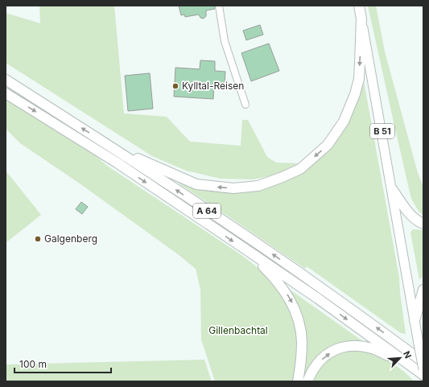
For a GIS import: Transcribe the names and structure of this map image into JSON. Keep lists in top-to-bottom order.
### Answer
{
  "streets": {
    "highway": ["B 51", "A 64"]
  },
  "parks": ["Gillenbachtal"],
  "places": ["Kylltal-Reisen", "Galgenberg"],
  "scale_bar": "100 m",
  "north": "top right"
}
